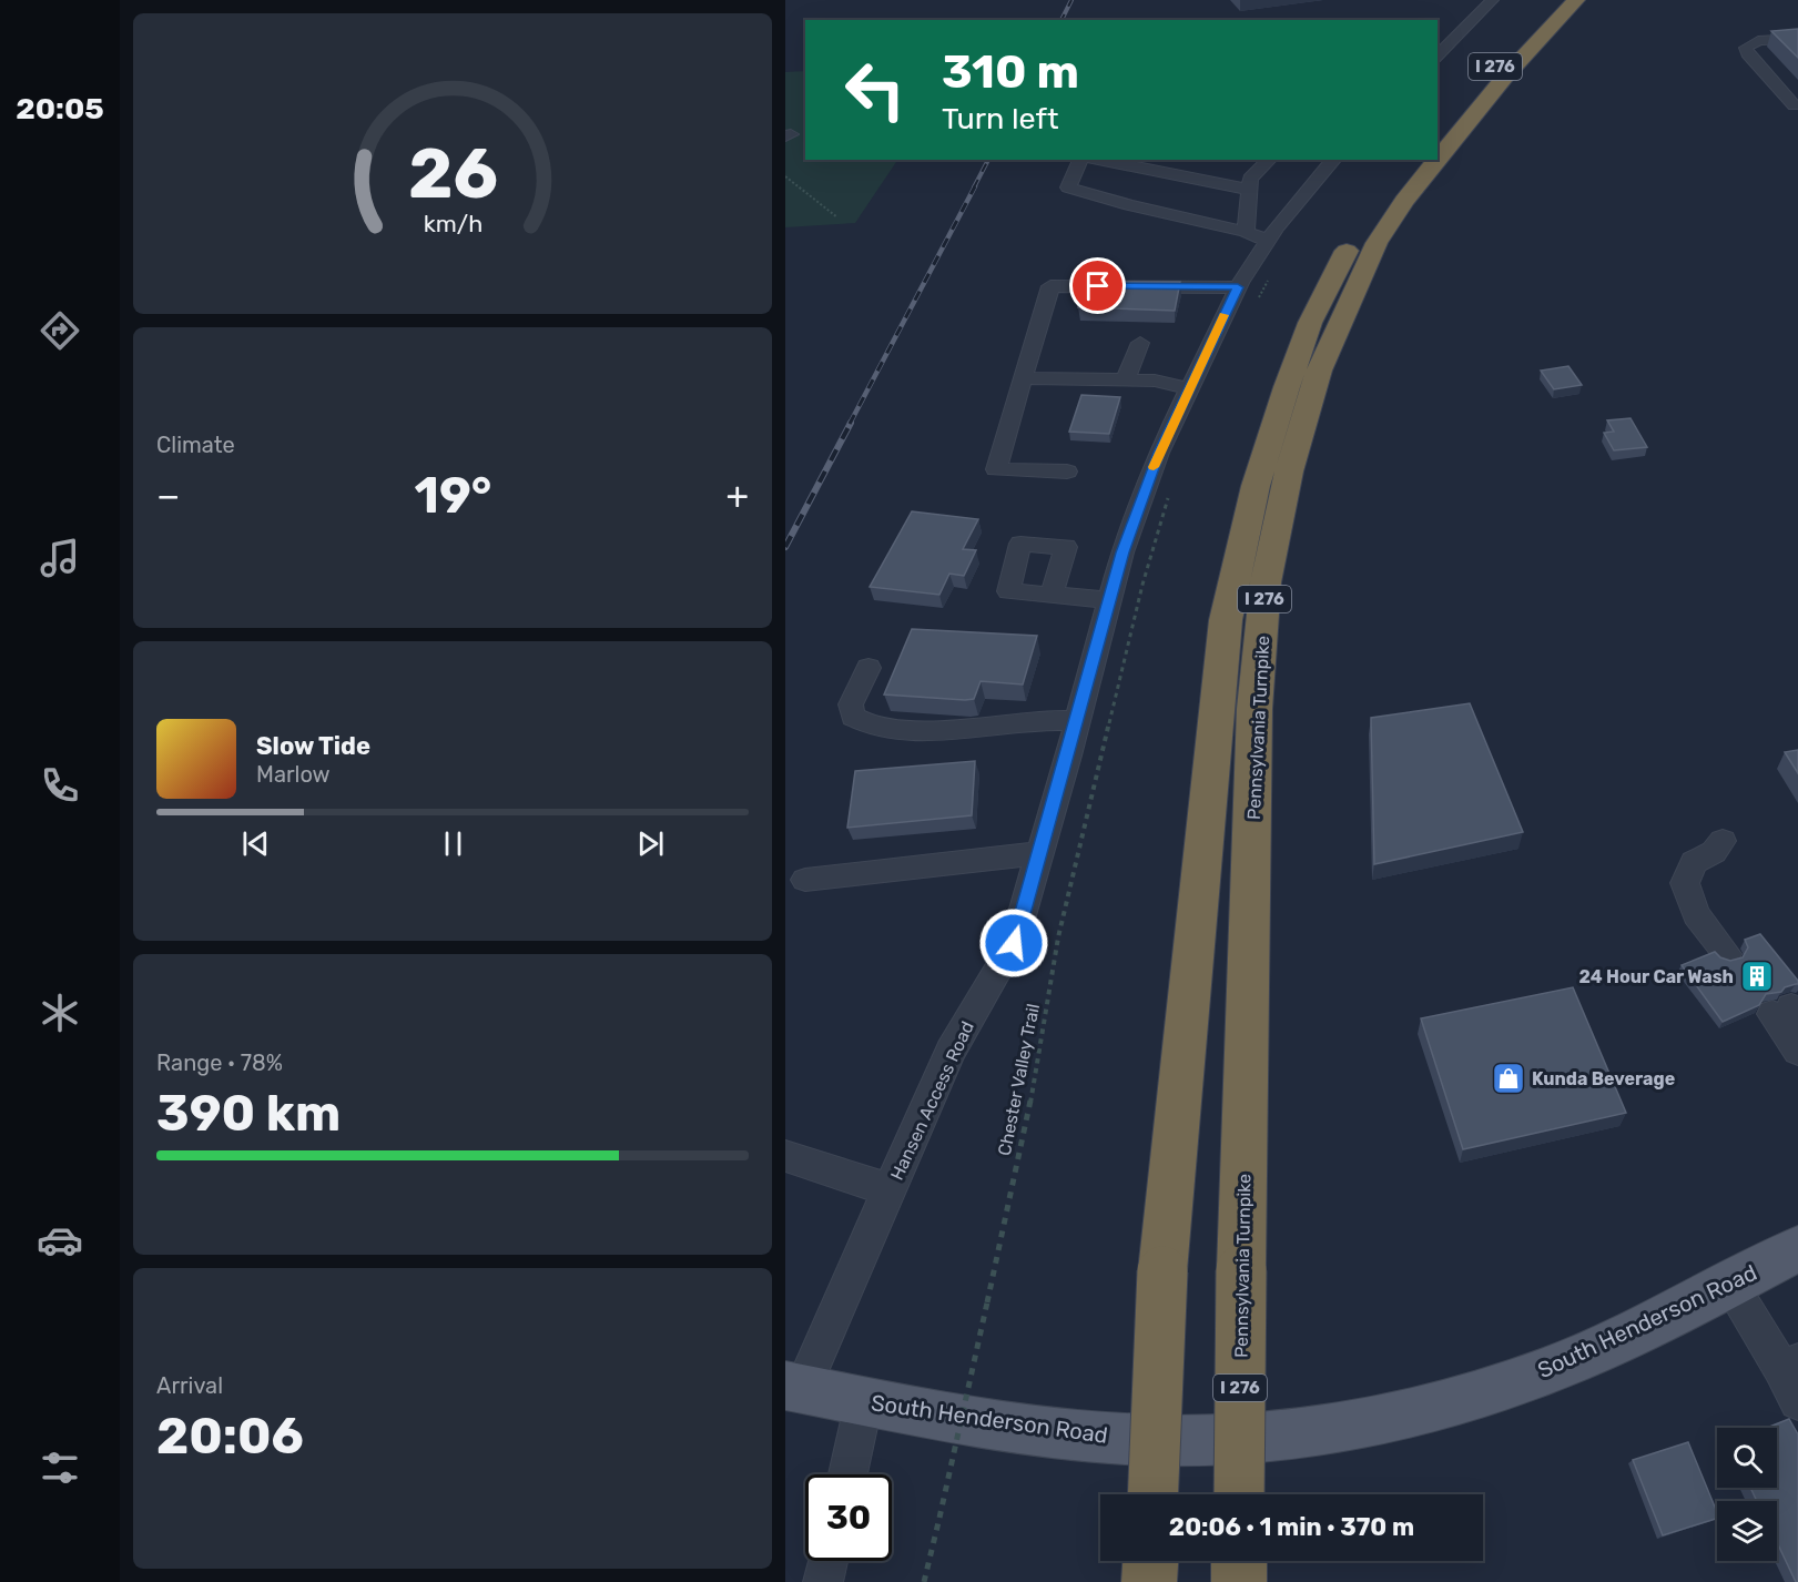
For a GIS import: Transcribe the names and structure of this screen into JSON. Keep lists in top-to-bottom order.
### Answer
{
  "streets": {
    "highway": ["I 276", "Pennsylvania Turnpike"],
    "main road": ["South Henderson Road"],
    "street": ["Hansen Access Road"],
    "path": ["Chester Valley Trail"]
  },
  "crossings": [
    ["Hansen Access Road", "South Henderson Road"]
  ],
  "places": {
    "building": ["24 Hour Car Wash"],
    "shop": ["Kunda Beverage"]
  },
  "page": {
    "tabs": "20:05",
    "turn": ["310 m", "Turn left"],
    "tile": [
      "Climate",
      ["Range · 78%", "390 km"],
      ["Arrival", "20:06"]
    ],
    "heat": ["−", "19°", "+"],
    "song": ["Slow Tide", "Marlow"],
    "limit": "30",
    "trip": "20:06 · 1 min · 370 m",
    "gauge": ["26", "km/h"]
  }
}
